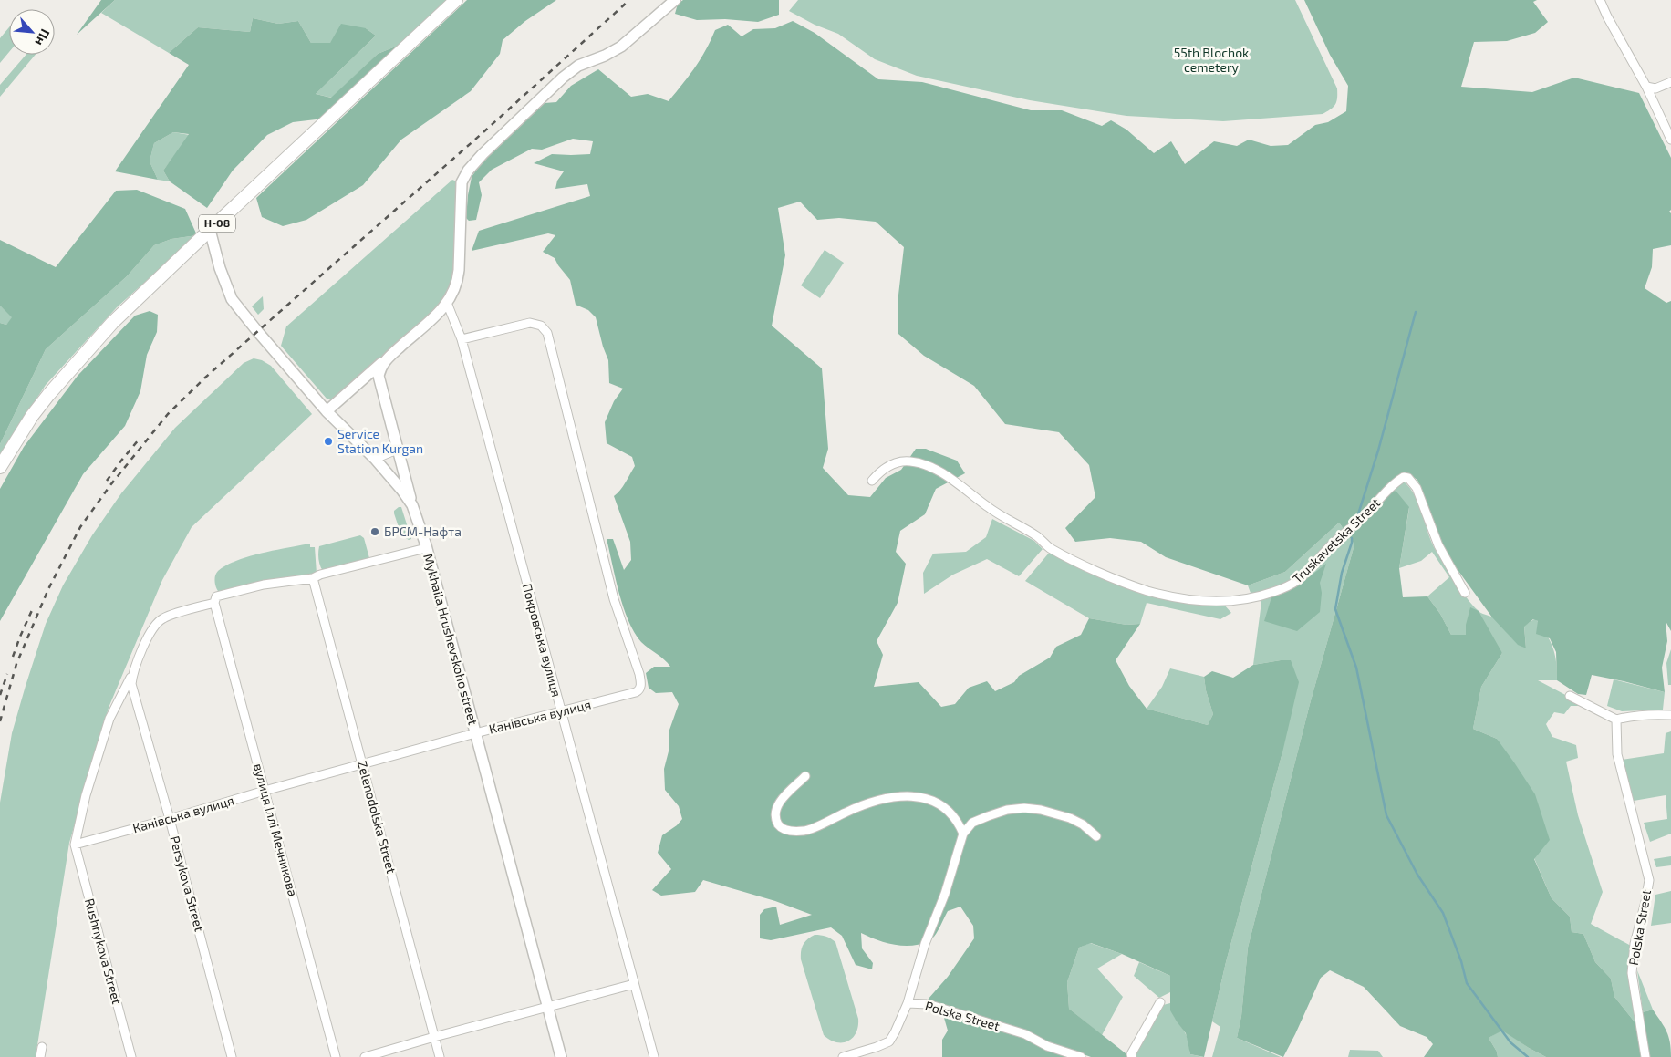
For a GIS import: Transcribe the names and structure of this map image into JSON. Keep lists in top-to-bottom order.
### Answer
{
  "streets": {
    "main road": ["Н-08"],
    "street": [
      "Truskavetska Street",
      "Mykhaila Hrushevskoho street",
      "Покровська вулиця",
      "Канівська вулиця",
      "Zelenodolska Street",
      "вулиця Іллі Мечникова",
      "Persykova Street",
      "Polska Street",
      "Rushnykova Street"
    ]
  },
  "crossings": [
    ["Н-08", "Mykhaila Hrushevskoho street"],
    ["Mykhaila Hrushevskoho street", "Канівська вулиця"],
    ["Покровська вулиця", "Канівська вулиця"],
    ["Канівська вулиця", "Zelenodolska Street"],
    ["Канівська вулиця", "вулиця Іллі Мечникова"],
    ["Канівська вулиця", "Persykova Street"],
    ["Канівська вулиця", "Rushnykova Street"]
  ],
  "parks": ["55th Blochok cemetery"],
  "places": ["Service Station Kurgan", "БРСМ-Нафта"],
  "north": "bottom right"
}
